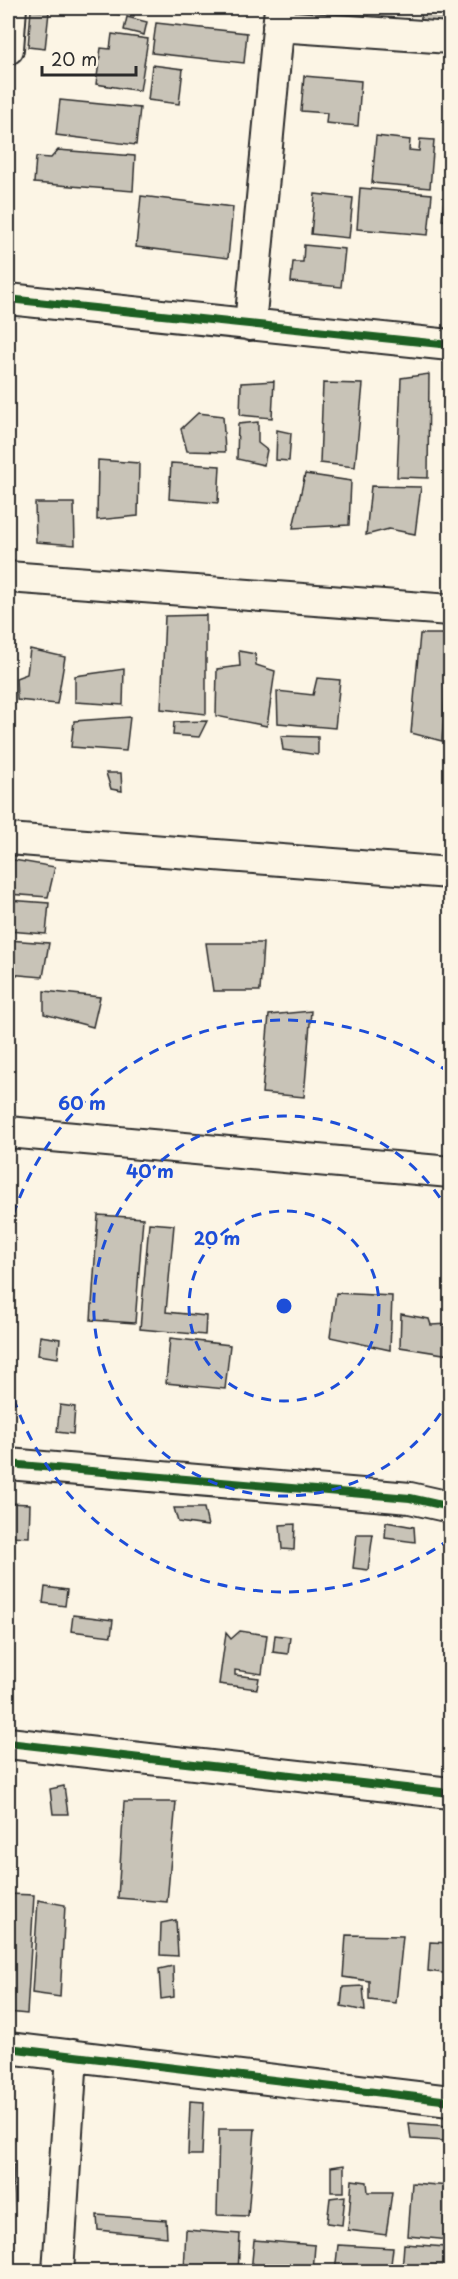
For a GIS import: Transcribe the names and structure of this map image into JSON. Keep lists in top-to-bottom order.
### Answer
{
  "scale_bar": "20 m",
  "rings": ["60 m", "40 m", "20 m"]
}
